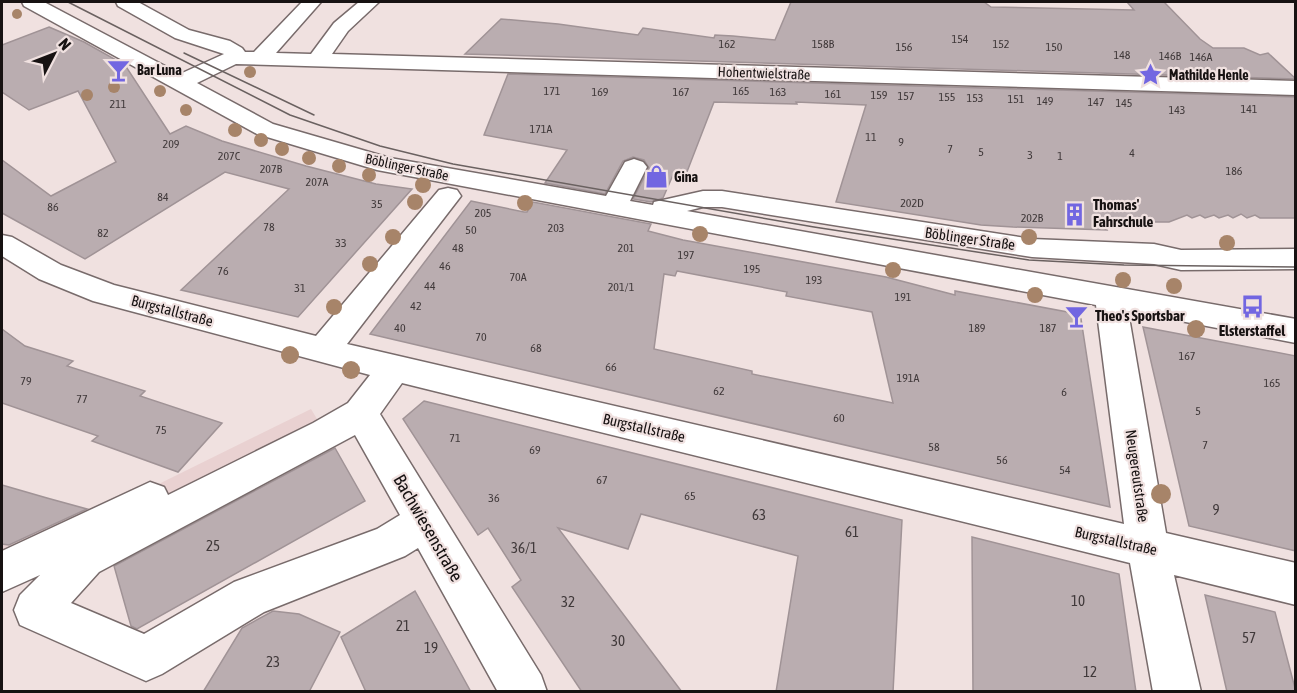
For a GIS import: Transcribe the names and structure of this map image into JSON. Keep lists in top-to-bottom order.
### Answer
{
  "streets": {
    "street": [
      "Hohentwielstraße",
      "Böblinger Straße",
      "Burgstallstraße",
      "Neugereutstraße",
      "Bachwiesenstraße"
    ]
  },
  "crossings": [
    ["Böblinger Straße", "Neugereutstraße"],
    ["Burgstallstraße", "Neugereutstraße"]
  ],
  "places": {
    "bar": ["Bar Luna", "Theo's Sportsbar"],
    "place": ["Mathilde Henle"],
    "shop": ["Gina"],
    "building": ["Thomas' Fahrschule"],
    "bus stop": ["Elsterstaffel"]
  },
  "house_numbers": [
    "154",
    "162",
    "158B",
    "152",
    "156",
    "150",
    "148",
    "146B",
    "146A",
    "171",
    "165",
    "169",
    "167",
    "163",
    "161",
    "159",
    "157",
    "155",
    "153",
    "151",
    "149",
    "147",
    "145",
    "211",
    "141",
    "143",
    "171A",
    "11",
    "9",
    "209",
    "7",
    "5",
    "4",
    "3",
    "207C",
    "1",
    "207B",
    "186",
    "207A",
    "84",
    "202D",
    "35",
    "86",
    "205",
    "202B",
    "78",
    "203",
    "50",
    "82",
    "33",
    "48",
    "201",
    "197",
    "46",
    "195",
    "76",
    "70A",
    "193",
    "44",
    "201/1",
    "31",
    "191",
    "42",
    "40",
    "189",
    "187",
    "70",
    "68",
    "167",
    "66",
    "191A",
    "79",
    "165",
    "62",
    "6",
    "77",
    "5",
    "60",
    "75",
    "71",
    "7",
    "58",
    "69",
    "56",
    "54",
    "67",
    "65",
    "36",
    "9",
    "63",
    "61",
    "25",
    "36/1",
    "10",
    "32",
    "21",
    "57",
    "30",
    "19",
    "23",
    "12"
  ],
  "north": "top right"
}
